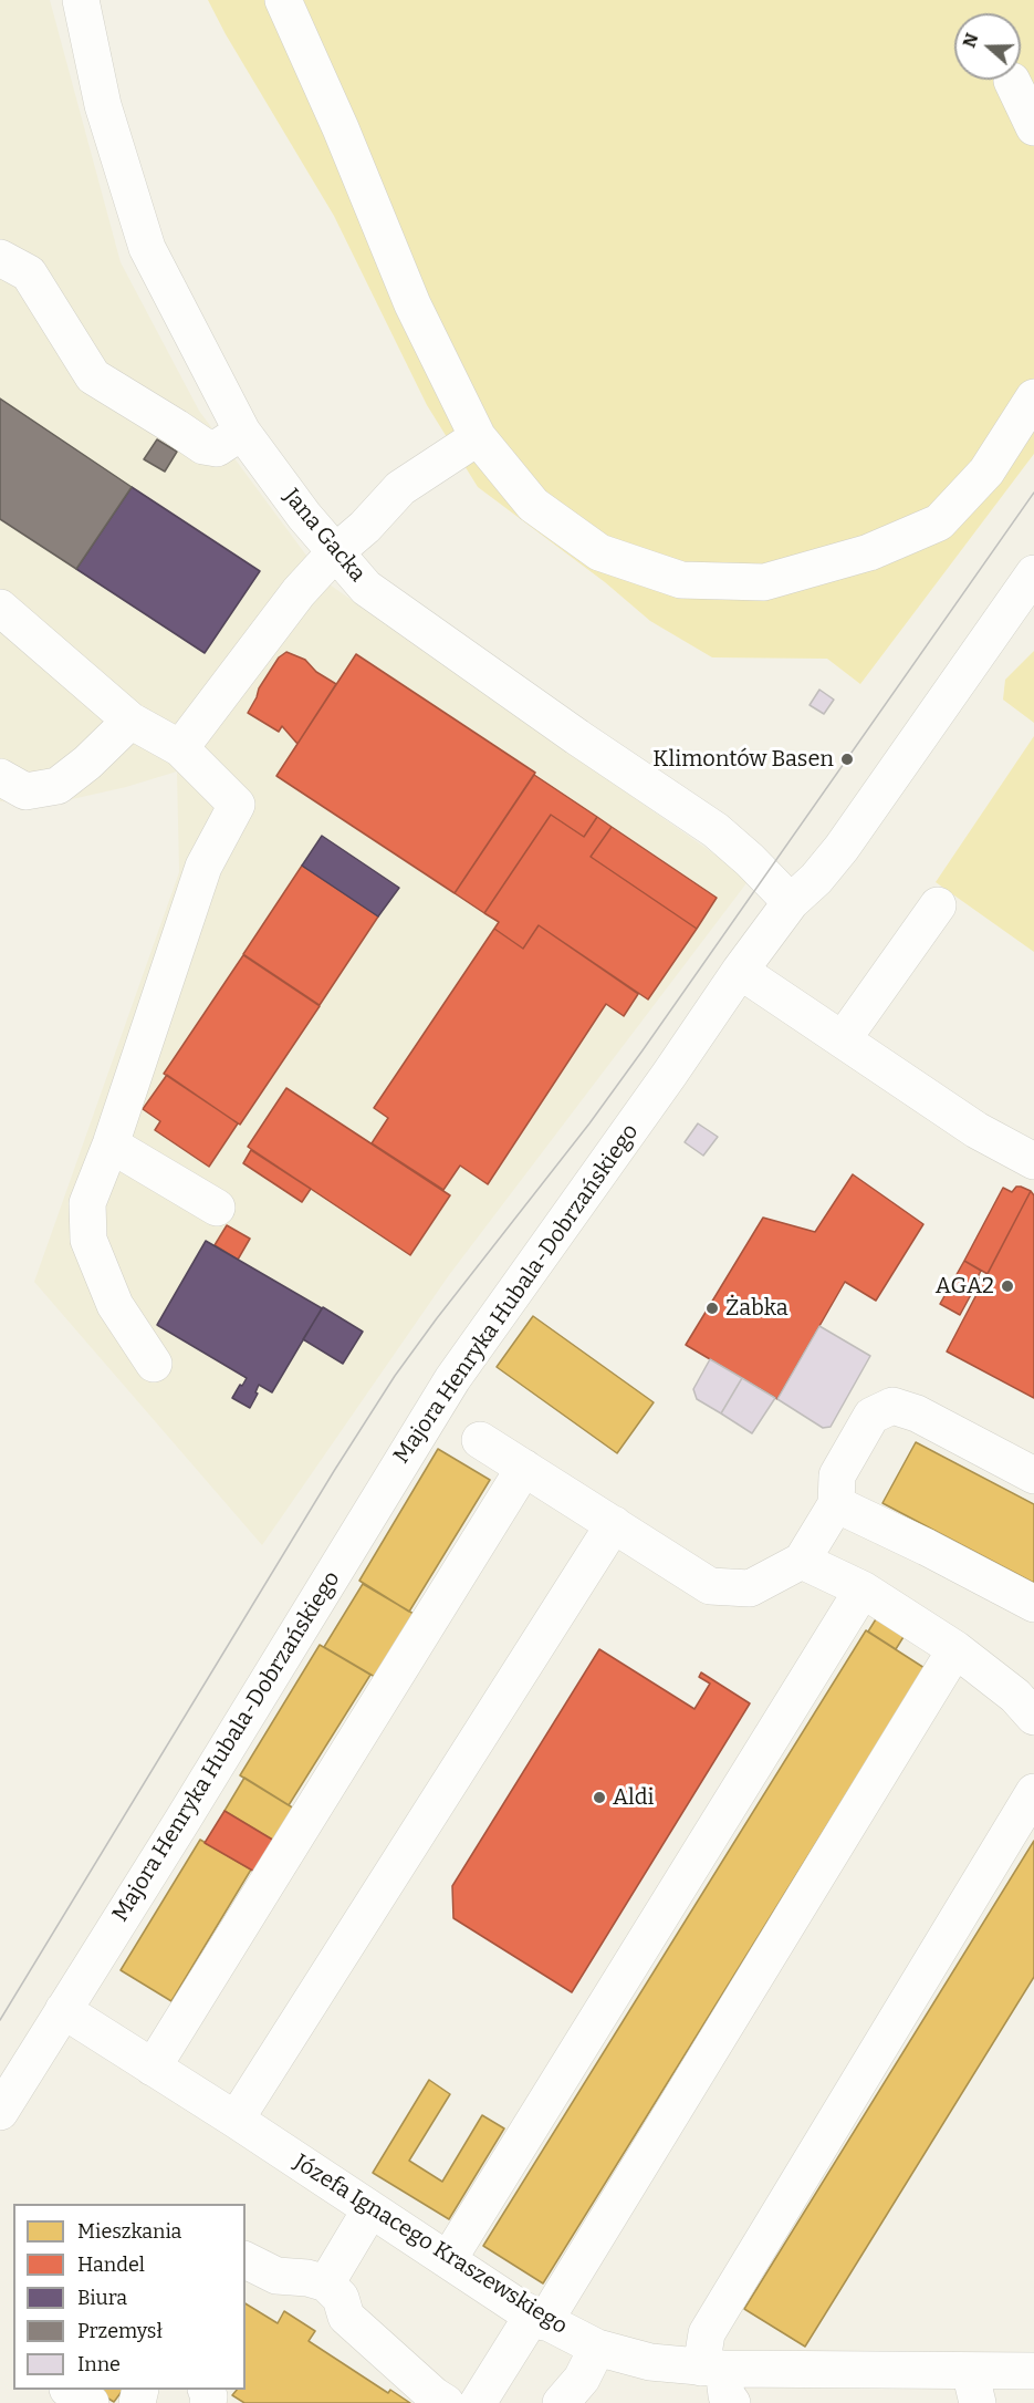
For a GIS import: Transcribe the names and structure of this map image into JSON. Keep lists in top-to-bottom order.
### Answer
{
  "streets": {
    "street": ["Jana Gacka", "Majora Henryka Hubala-Dobrzańskiego", "Józefa Ignacego Kraszewskiego"]
  },
  "crossings": [
    ["Jana Gacka", "Majora Henryka Hubala-Dobrzańskiego"],
    ["Majora Henryka Hubala-Dobrzańskiego", "Józefa Ignacego Kraszewskiego"]
  ],
  "places": [
    "Klimontów Basen",
    "AGA2",
    "Żabka",
    "Aldi"
  ],
  "legend": [
    "Mieszkania",
    "Handel",
    "Biura",
    "Przemysł",
    "Inne"
  ],
  "north": "left"
}
